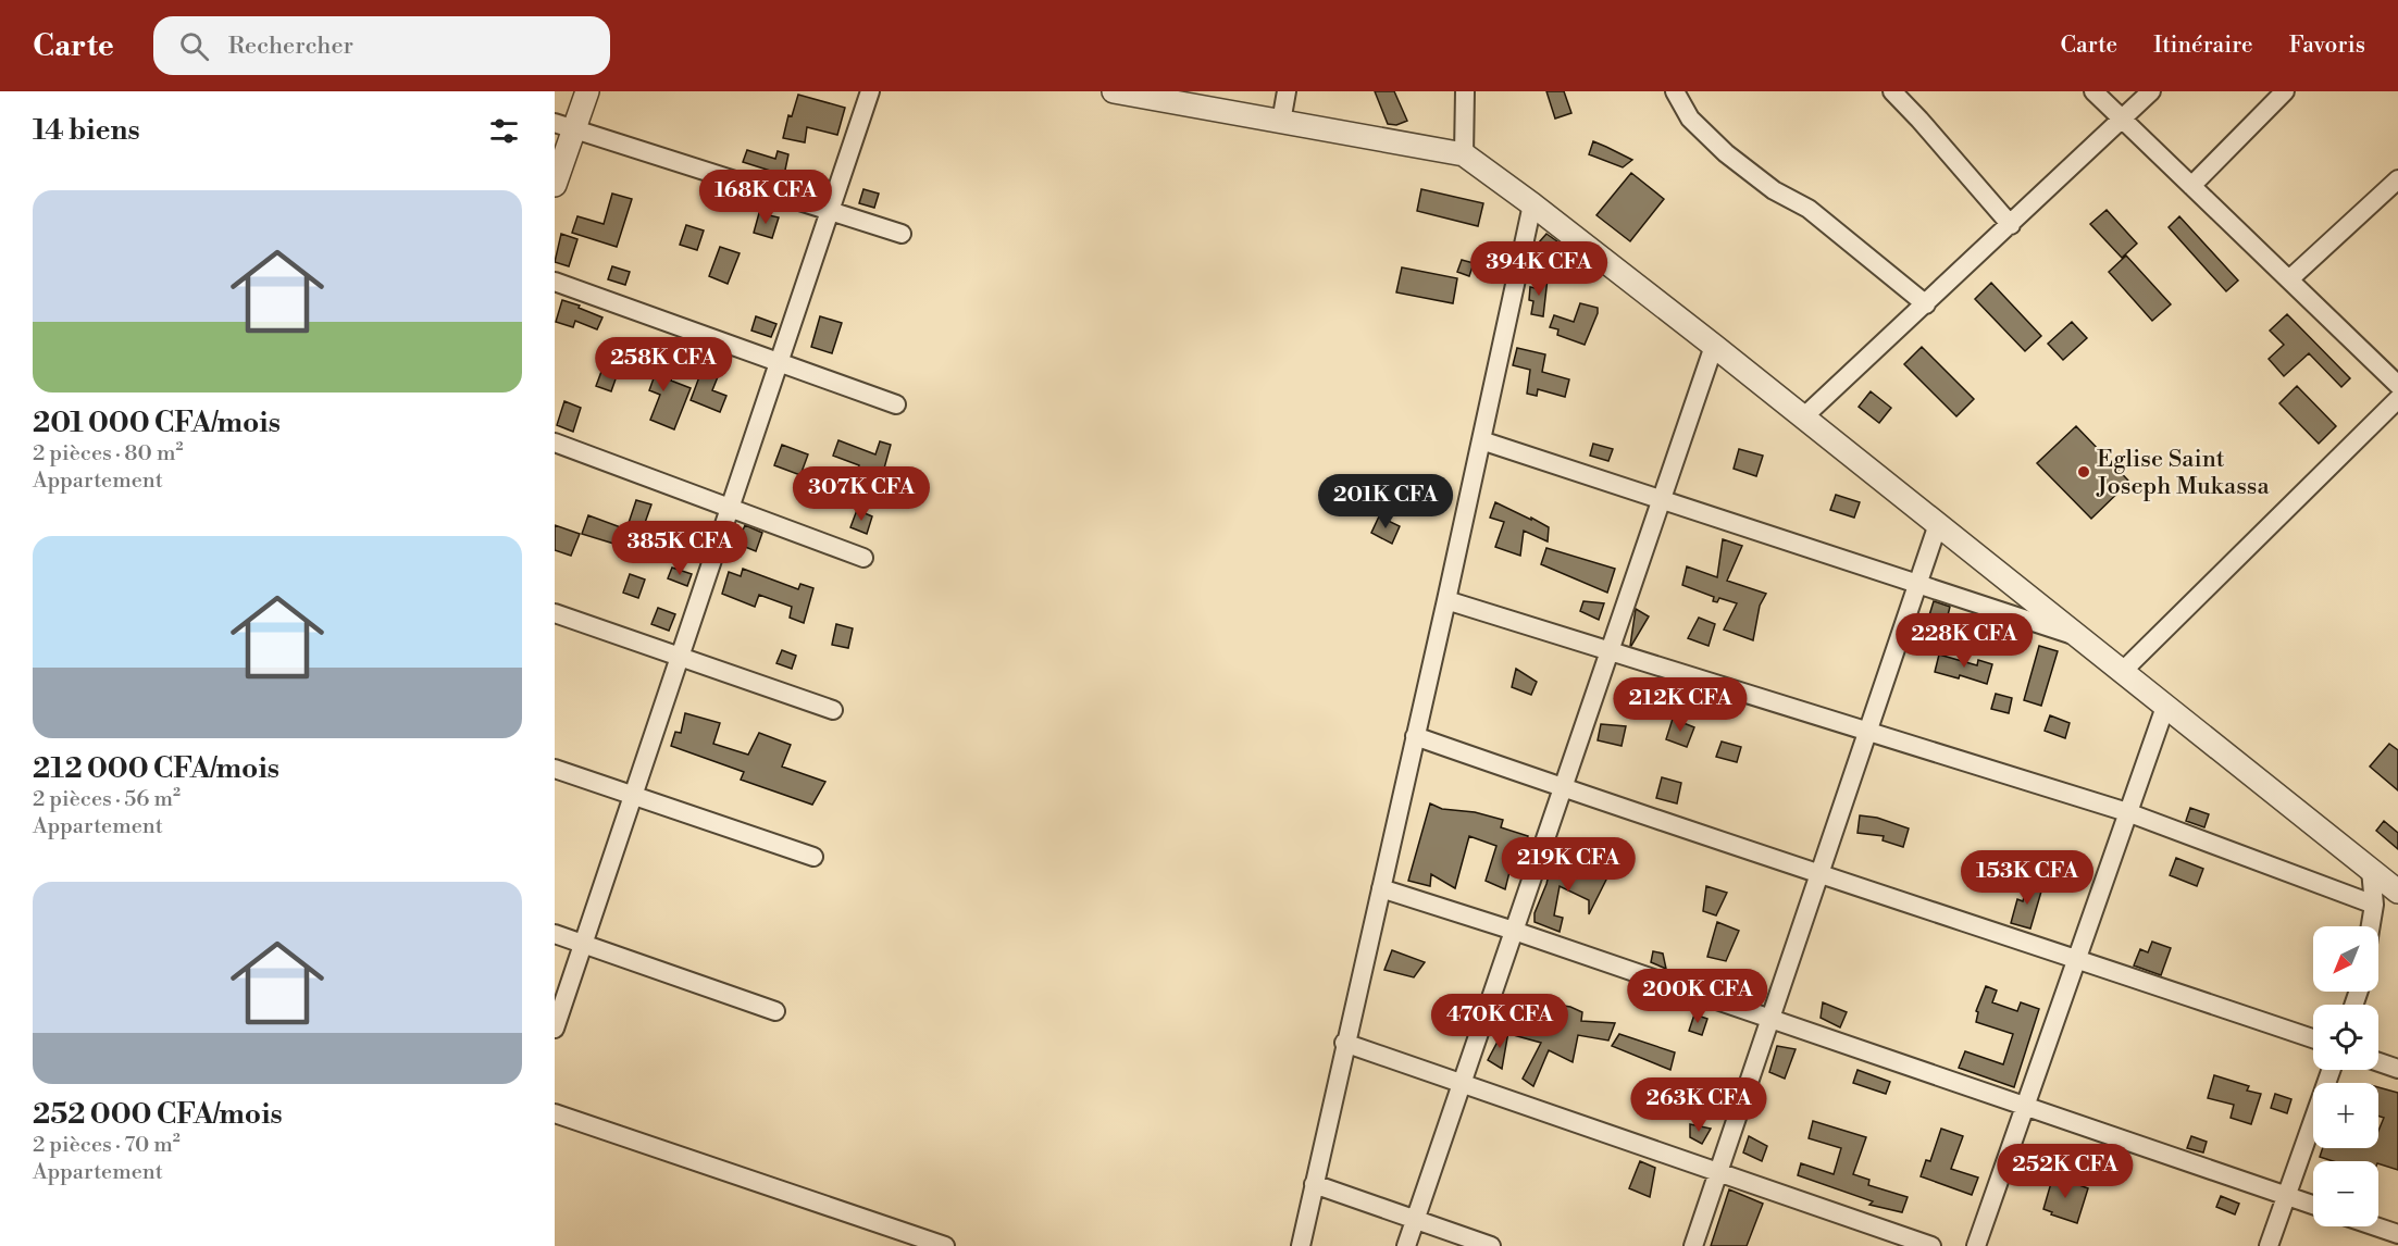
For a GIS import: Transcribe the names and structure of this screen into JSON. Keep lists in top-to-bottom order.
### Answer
{
  "places": ["Eglise Saint Joseph Mukassa"],
  "north": "bottom left",
  "page": {
    "header": "Carte",
    "search": "Rechercher",
    "nav": ["Carte", "Itinéraire", "Favoris"],
    "heading": "14 biens",
    "list": [
      {
        "name": "201 000 CFA/mois",
        "note": "2 pièces · 80 m² · Appartement"
      },
      {
        "name": "212 000 CFA/mois",
        "note": "2 pièces · 56 m² · Appartement"
      },
      {
        "name": "252 000 CFA/mois",
        "note": "2 pièces · 70 m² · Appartement"
      }
    ],
    "price": [
      "168K CFA",
      "394K CFA",
      "258K CFA",
      "307K CFA",
      "201K CFA",
      "385K CFA",
      "228K CFA",
      "212K CFA",
      "219K CFA",
      "153K CFA",
      "200K CFA",
      "470K CFA",
      "263K CFA",
      "252K CFA"
    ],
    "map_buttons": ["+", "−"]
  }
}
